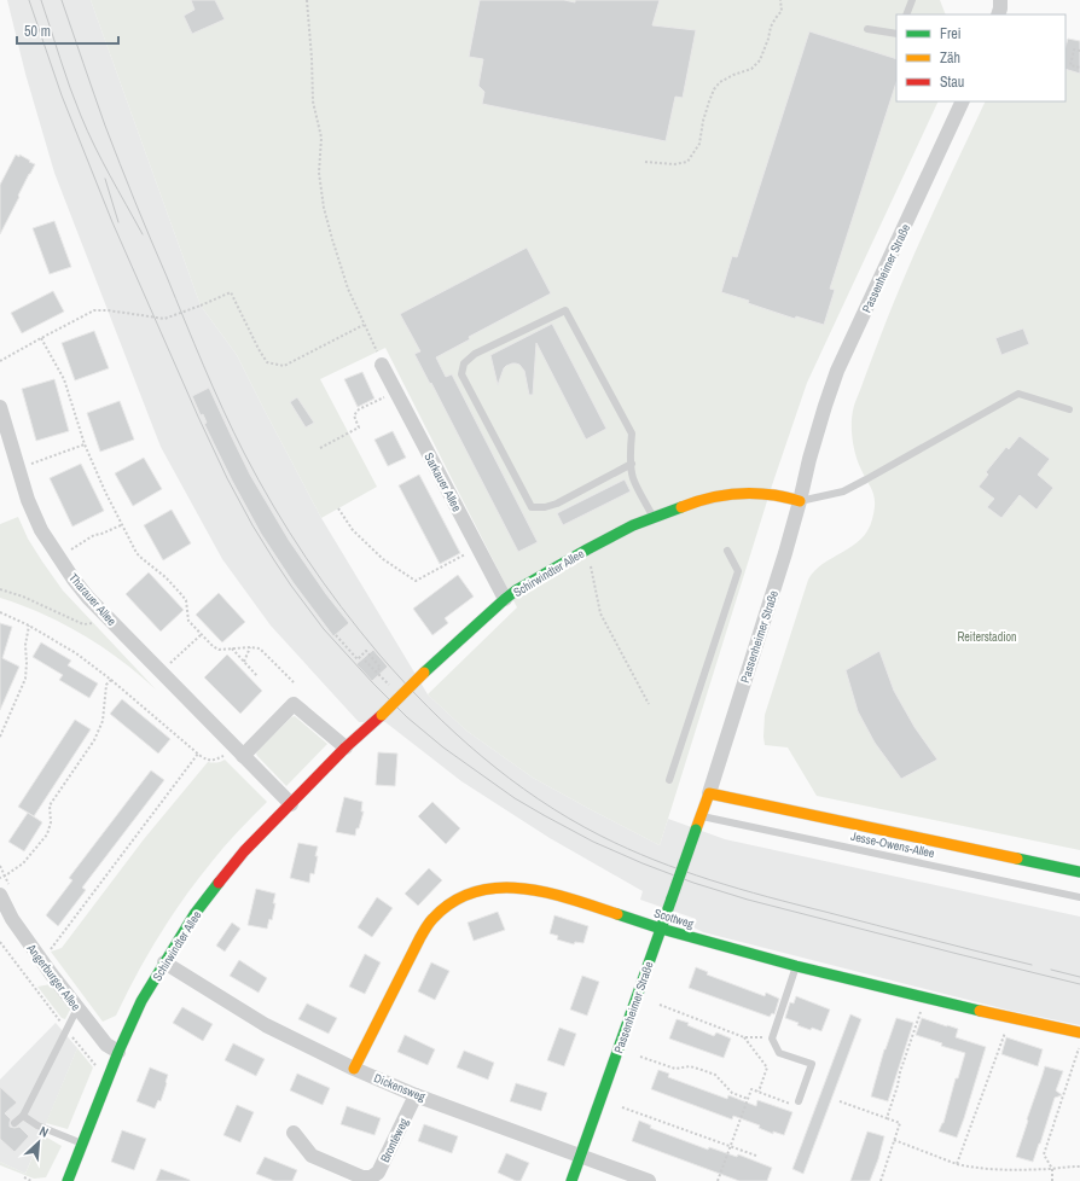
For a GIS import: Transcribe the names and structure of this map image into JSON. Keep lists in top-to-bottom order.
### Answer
{
  "streets": {
    "street": [
      "Passenheimer Straße",
      "Sarkauer Allee",
      "Schirwindter Allee",
      "Tharauer Allee",
      "Jesse-Owens-Allee",
      "Scottweg",
      "Angerburger Allee",
      "Dickensweg",
      "Brontëweg"
    ]
  },
  "crossings": [
    ["Passenheimer Straße", "Schirwindter Allee"],
    ["Passenheimer Straße", "Jesse-Owens-Allee"],
    ["Passenheimer Straße", "Scottweg"],
    ["Passenheimer Straße", "Dickensweg"],
    ["Sarkauer Allee", "Schirwindter Allee"],
    ["Schirwindter Allee", "Tharauer Allee"],
    ["Schirwindter Allee", "Angerburger Allee"],
    ["Schirwindter Allee", "Dickensweg"],
    ["Scottweg", "Dickensweg"],
    ["Dickensweg", "Brontëweg"]
  ],
  "parks": ["Reiterstadion"],
  "legend": ["Frei", "Zäh", "Stau"],
  "scale_bar": "50 m",
  "north": "top right"
}
